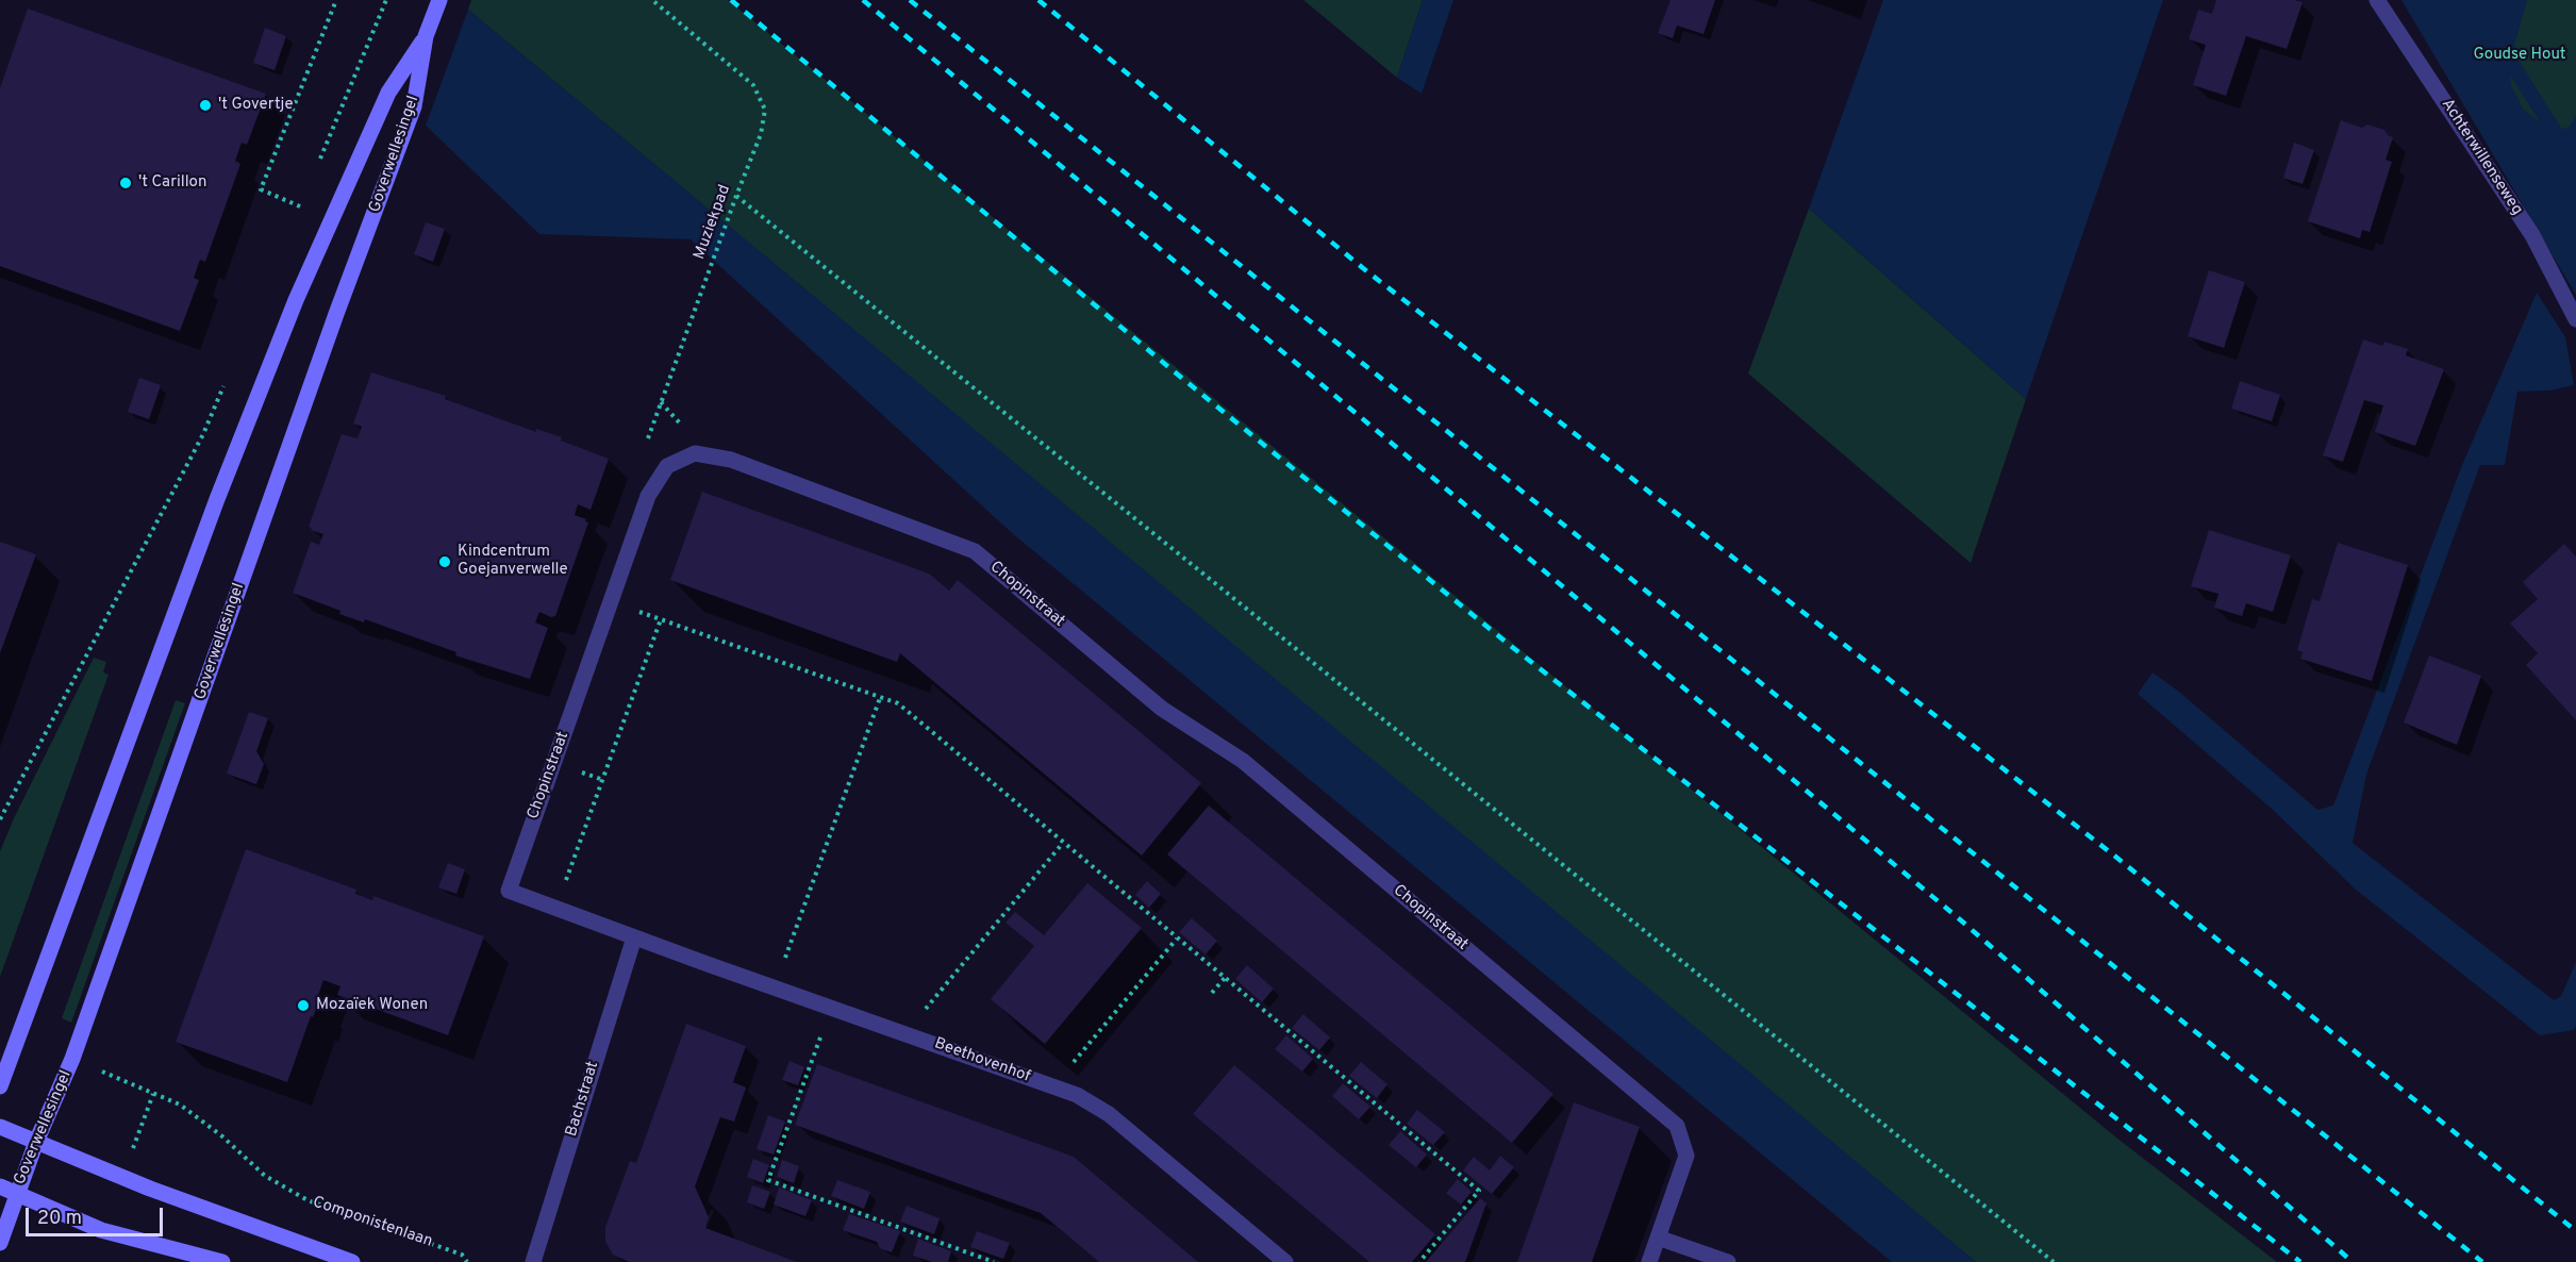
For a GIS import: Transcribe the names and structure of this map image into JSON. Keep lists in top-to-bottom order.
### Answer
{
  "streets": {
    "main road": ["Goverwellesingel"],
    "street": [
      "Achterwillenseweg",
      "Chopinstraat",
      "Beethovenhof",
      "Bachstraat"
    ],
    "path": ["Muziekpad", "Componistenlaan"]
  },
  "crossings": [
    ["Chopinstraat", "Beethovenhof"],
    ["Chopinstraat", "Bachstraat"],
    ["Beethovenhof", "Bachstraat"]
  ],
  "parks": ["Goudse Hout"],
  "places": [
    "'t Govertje",
    "'t Carillon",
    "Kindcentrum Goejanverwelle",
    "Mozaïek Wonen"
  ],
  "scale_bar": "20 m"
}
